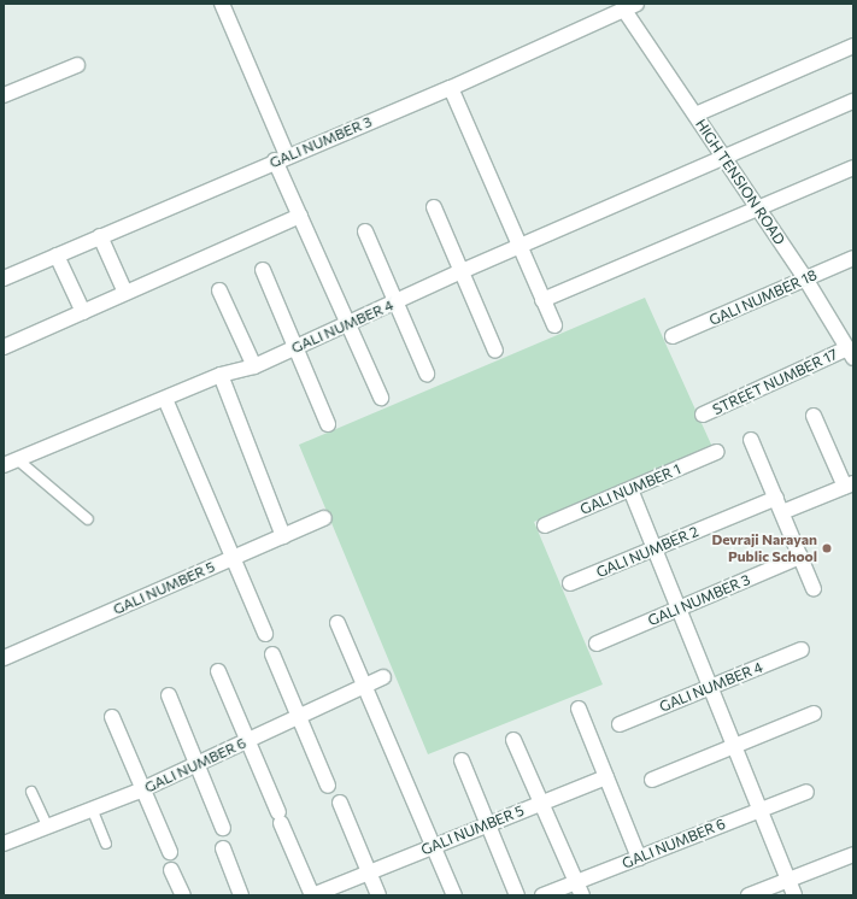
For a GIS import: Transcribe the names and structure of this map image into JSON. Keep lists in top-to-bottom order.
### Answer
{
  "streets": {
    "street": [
      "GALI NUMBER 3",
      "HIGH TENSION ROAD",
      "GALI NUMBER 18",
      "GALI NUMBER 4",
      "STREET NUMBER 17",
      "GALI NUMBER 1",
      "GALI NUMBER 2",
      "GALI NUMBER 5",
      "GALI NUMBER 6"
    ]
  },
  "crossings": [
    ["GALI NUMBER 3", "HIGH TENSION ROAD"],
    ["HIGH TENSION ROAD", "GALI NUMBER 18"],
    ["HIGH TENSION ROAD", "GALI NUMBER 4"],
    ["HIGH TENSION ROAD", "STREET NUMBER 17"]
  ],
  "places": ["Devraji Narayan Public School"]
}
